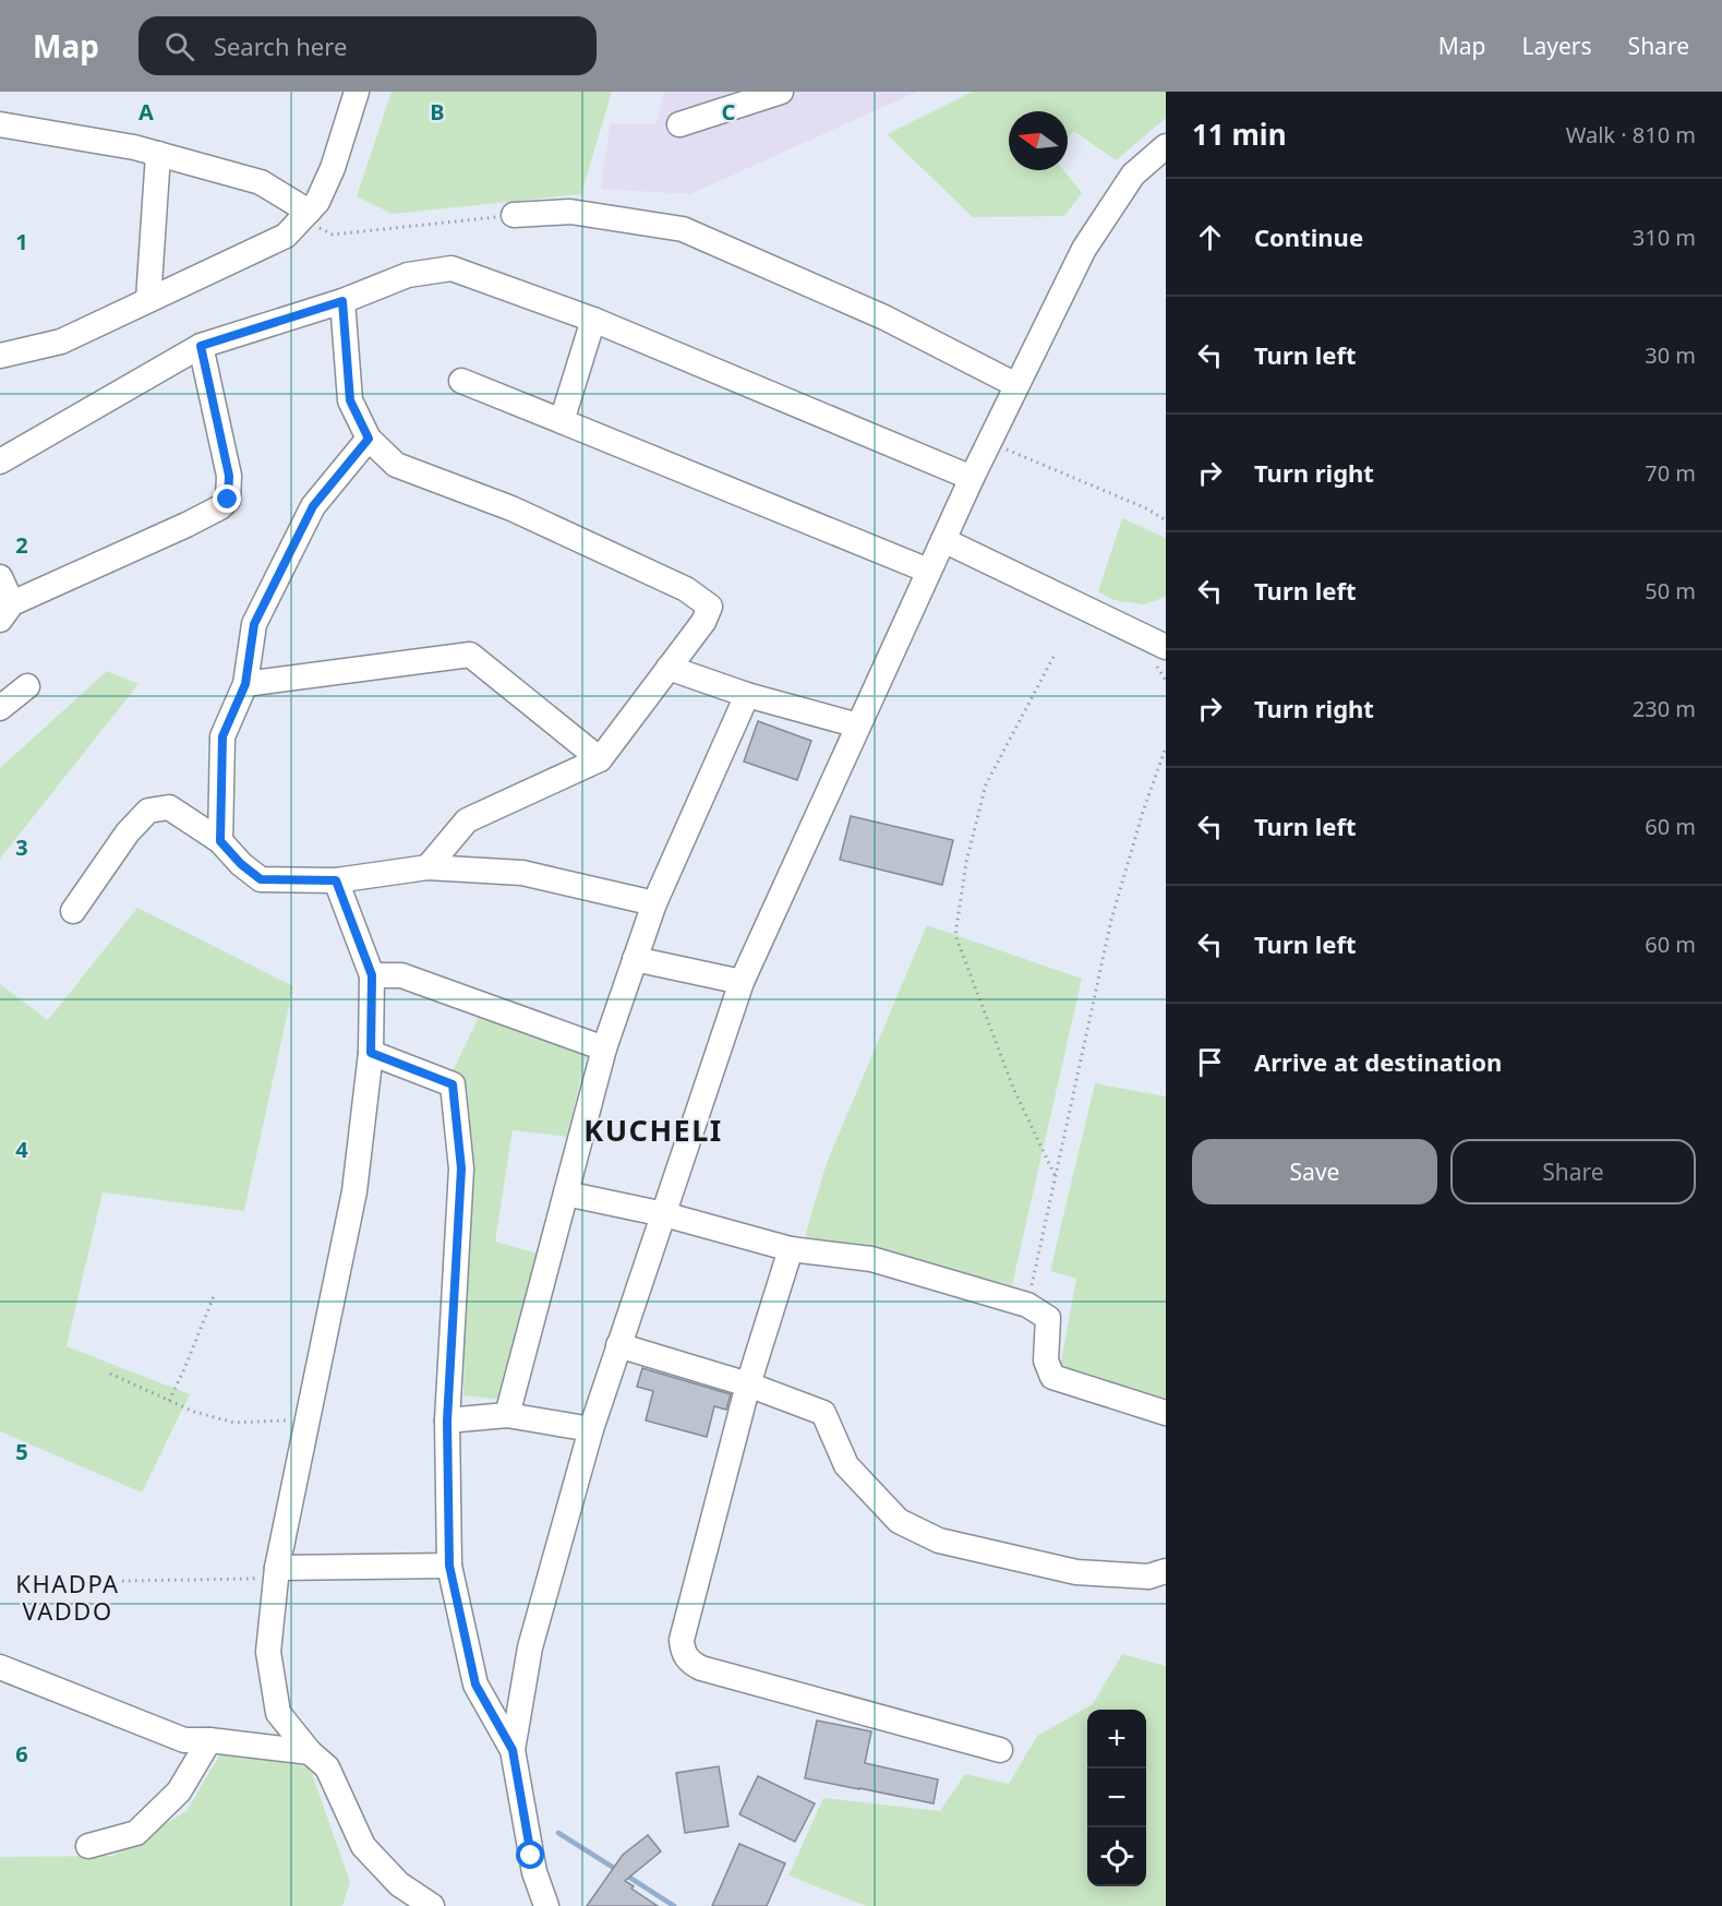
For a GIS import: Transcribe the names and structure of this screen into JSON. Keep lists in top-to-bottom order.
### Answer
{
  "districts": ["KUCHELI", "KHADPA VADDO"],
  "north": "left",
  "page": {
    "header": "Map",
    "search": "Search here",
    "nav": ["Map", "Layers", "Share"],
    "heading": ["11 min", "Walk · 810 m"],
    "list": [
      ["Continue", "310 m"],
      ["Turn left", "30 m"],
      ["Turn right", "70 m"],
      ["Turn left", "50 m"],
      ["Turn right", "230 m"],
      ["Turn left", "60 m"],
      ["Turn left", "60 m"],
      "Arrive at destination"
    ],
    "buttons": ["Save", "Share"],
    "map_buttons": ["+", "−"]
  },
  "grid": {
    "columns": ["A", "B", "C"],
    "rows": [
      "1",
      "2",
      "3",
      "4",
      "5",
      "6"
    ]
  }
}
